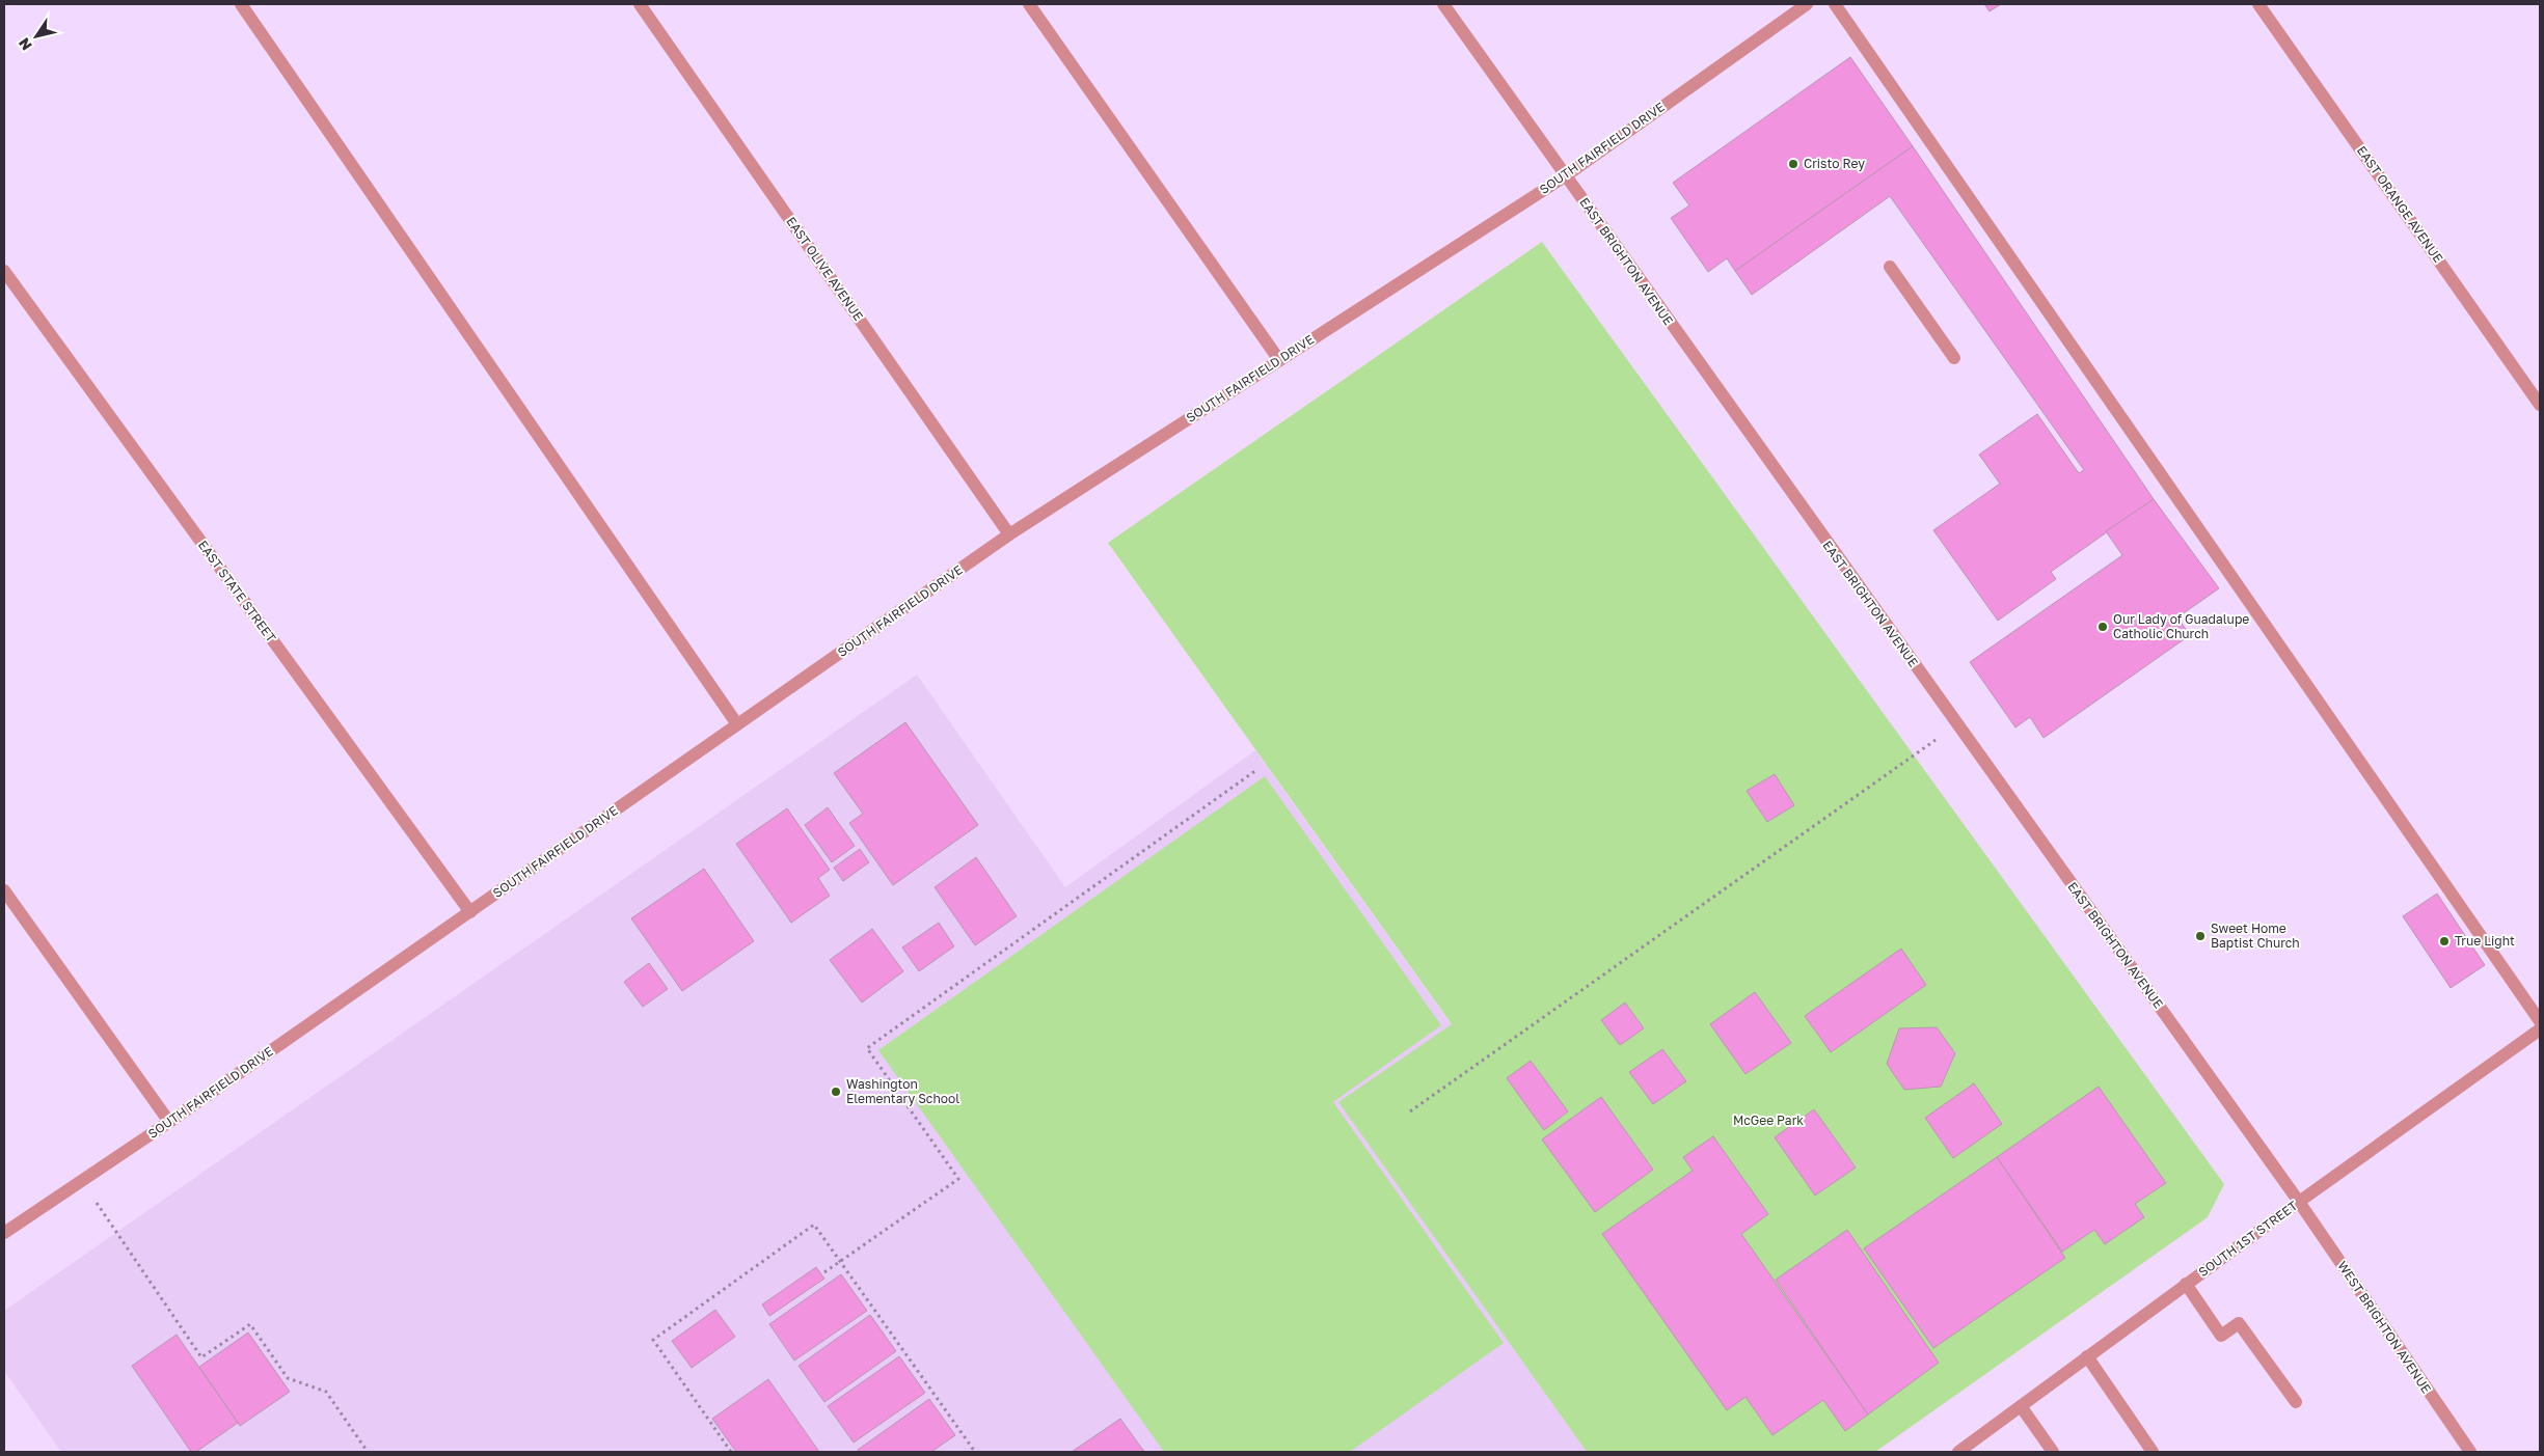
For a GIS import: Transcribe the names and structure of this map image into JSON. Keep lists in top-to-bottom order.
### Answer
{
  "streets": {
    "street": [
      "SOUTH FAIRFIELD DRIVE",
      "EAST ORANGE AVENUE",
      "EAST BRIGHTON AVENUE",
      "EAST OLIVE AVENUE",
      "EAST STATE STREET",
      "SOUTH 1ST STREET",
      "WEST BRIGHTON AVENUE"
    ]
  },
  "crossings": [
    ["SOUTH FAIRFIELD DRIVE", "EAST BRIGHTON AVENUE"],
    ["SOUTH FAIRFIELD DRIVE", "EAST OLIVE AVENUE"],
    ["SOUTH FAIRFIELD DRIVE", "EAST STATE STREET"],
    ["EAST BRIGHTON AVENUE", "SOUTH 1ST STREET"],
    ["EAST BRIGHTON AVENUE", "WEST BRIGHTON AVENUE"],
    ["SOUTH 1ST STREET", "WEST BRIGHTON AVENUE"]
  ],
  "parks": ["McGee Park"],
  "places": [
    "Cristo Rey",
    "Our Lady of Guadalupe Catholic Church",
    "Sweet Home Baptist Church",
    "True Light",
    "Washington Elementary School"
  ],
  "north": "bottom left"
}
